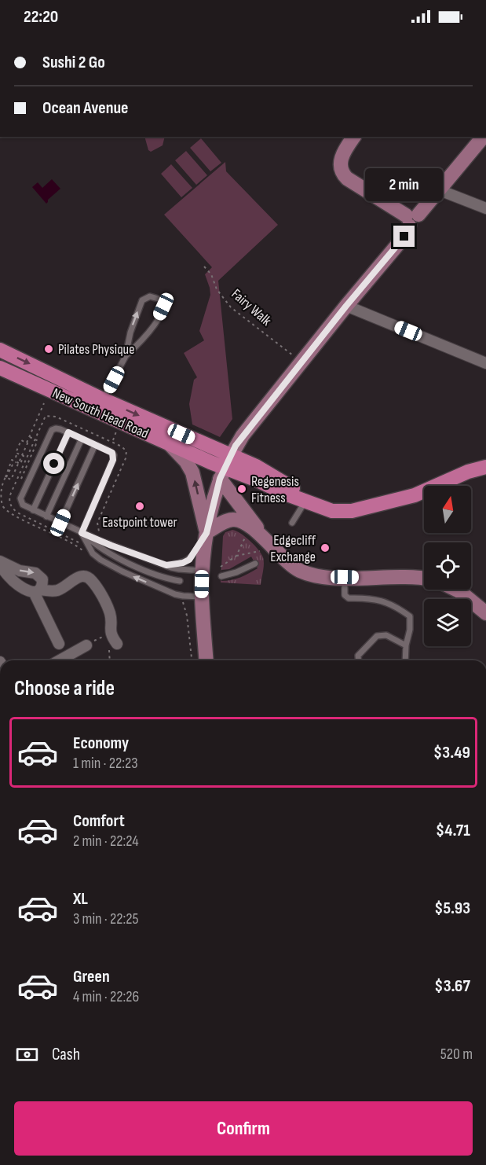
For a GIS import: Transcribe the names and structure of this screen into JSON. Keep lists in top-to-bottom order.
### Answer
{
  "streets": {
    "main road": ["New South Head Road"],
    "path": ["Fairy Walk"]
  },
  "places": [
    "Pilates Physique",
    "Regenesis Fitness",
    "Eastpoint tower",
    "Edgecliff Exchange"
  ],
  "north": "top",
  "page": {
    "status": "22:20",
    "banner": ["Sushi 2 Go", "Ocean Avenue"],
    "bubble": "2 min",
    "heading": "Choose a ride",
    "list": [
      {
        "name": "Economy",
        "note": "1 min · 22:23",
        "value": "$3.49"
      },
      {
        "name": "Comfort",
        "note": "2 min · 22:24",
        "value": "$4.71"
      },
      {
        "name": "XL",
        "note": "3 min · 22:25",
        "value": "$5.93"
      },
      {
        "name": "Green",
        "note": "4 min · 22:26",
        "value": "$3.67"
      }
    ],
    "pay": ["Cash", "520 m"],
    "buttons": "Confirm"
  }
}
